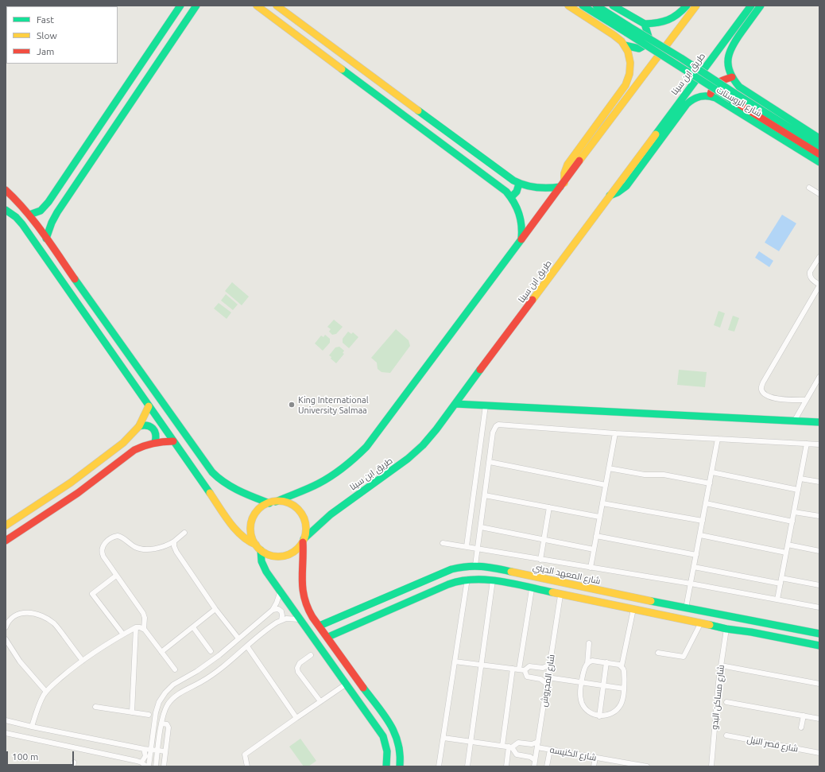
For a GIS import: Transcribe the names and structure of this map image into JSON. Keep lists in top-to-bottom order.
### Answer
{
  "streets": {
    "street": [
      "طريق ابن سينا",
      "شارع الروستات",
      "شارع المعهد الديني",
      "شارع المجروش",
      "شارع مساكن البدو",
      "شارع قصر النيل",
      "شارع الكنيسه"
    ]
  },
  "crossings": [
    ["طريق ابن سينا", "شارع الروستات"],
    ["شارع المجروش", "شارع الكنيسه"]
  ],
  "places": ["King International University Salmaa"],
  "legend": ["Fast", "Slow", "Jam"],
  "scale_bar": "100 m"
}
